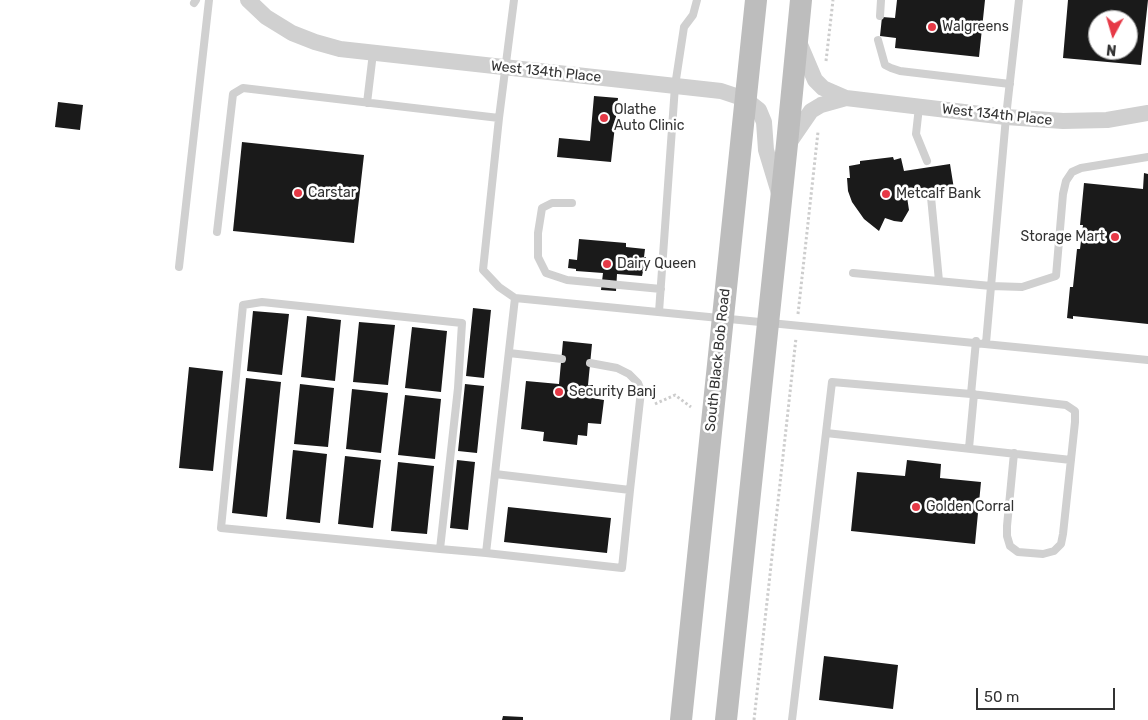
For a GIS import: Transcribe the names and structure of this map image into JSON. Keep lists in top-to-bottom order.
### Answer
{
  "streets": {
    "main road": ["South Black Bob Road"],
    "street": ["West 134th Place"]
  },
  "crossings": [
    ["West 134th Place", "South Black Bob Road"]
  ],
  "places": [
    "Walgreens",
    "Olathe Auto Clinic",
    "Carstar",
    "Metcalf Bank",
    "Storage Mart",
    "Dairy Queen",
    "Security Banj",
    "Golden Corral"
  ],
  "scale_bar": "50 m",
  "north": "bottom"
}
